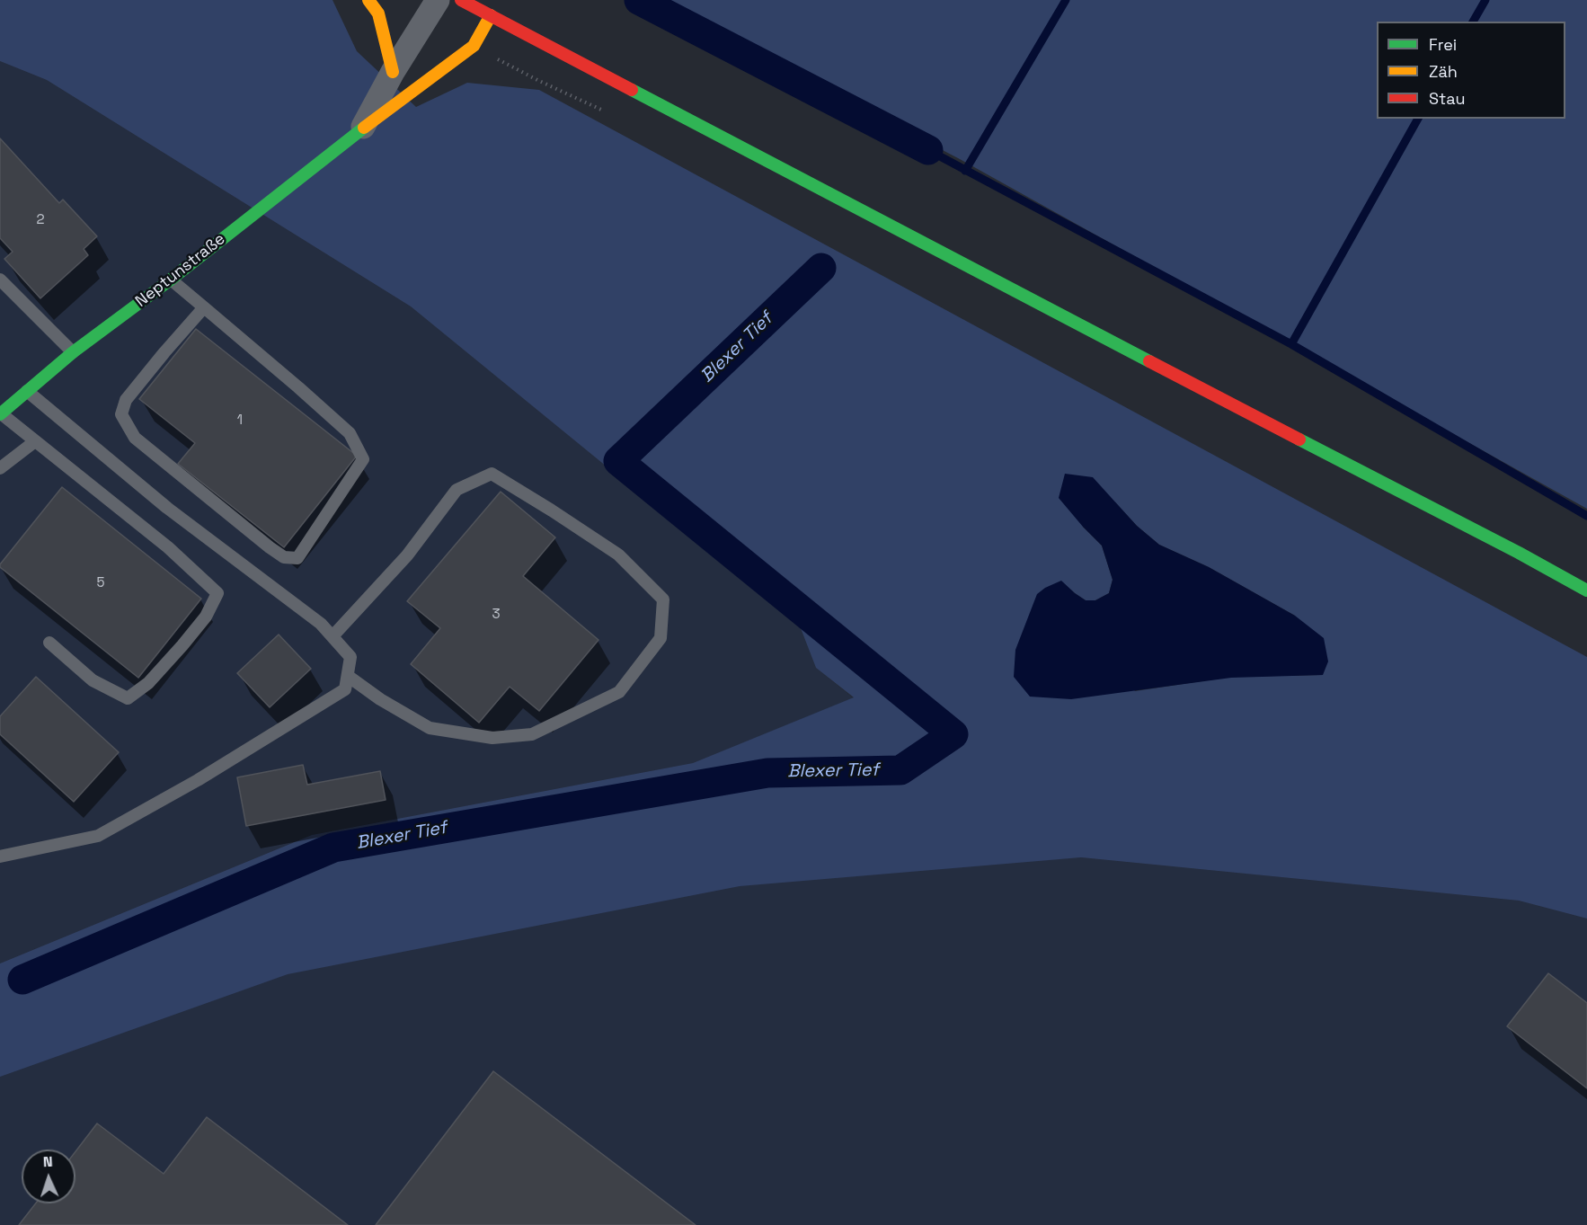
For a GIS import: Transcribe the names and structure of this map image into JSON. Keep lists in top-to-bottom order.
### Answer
{
  "streets": {
    "main road": ["Neptunstraße"]
  },
  "water": ["Blexer Tief"],
  "house_numbers": [
    "2",
    "1",
    "5",
    "3"
  ],
  "legend": ["Frei", "Zäh", "Stau"],
  "north": "top"
}
